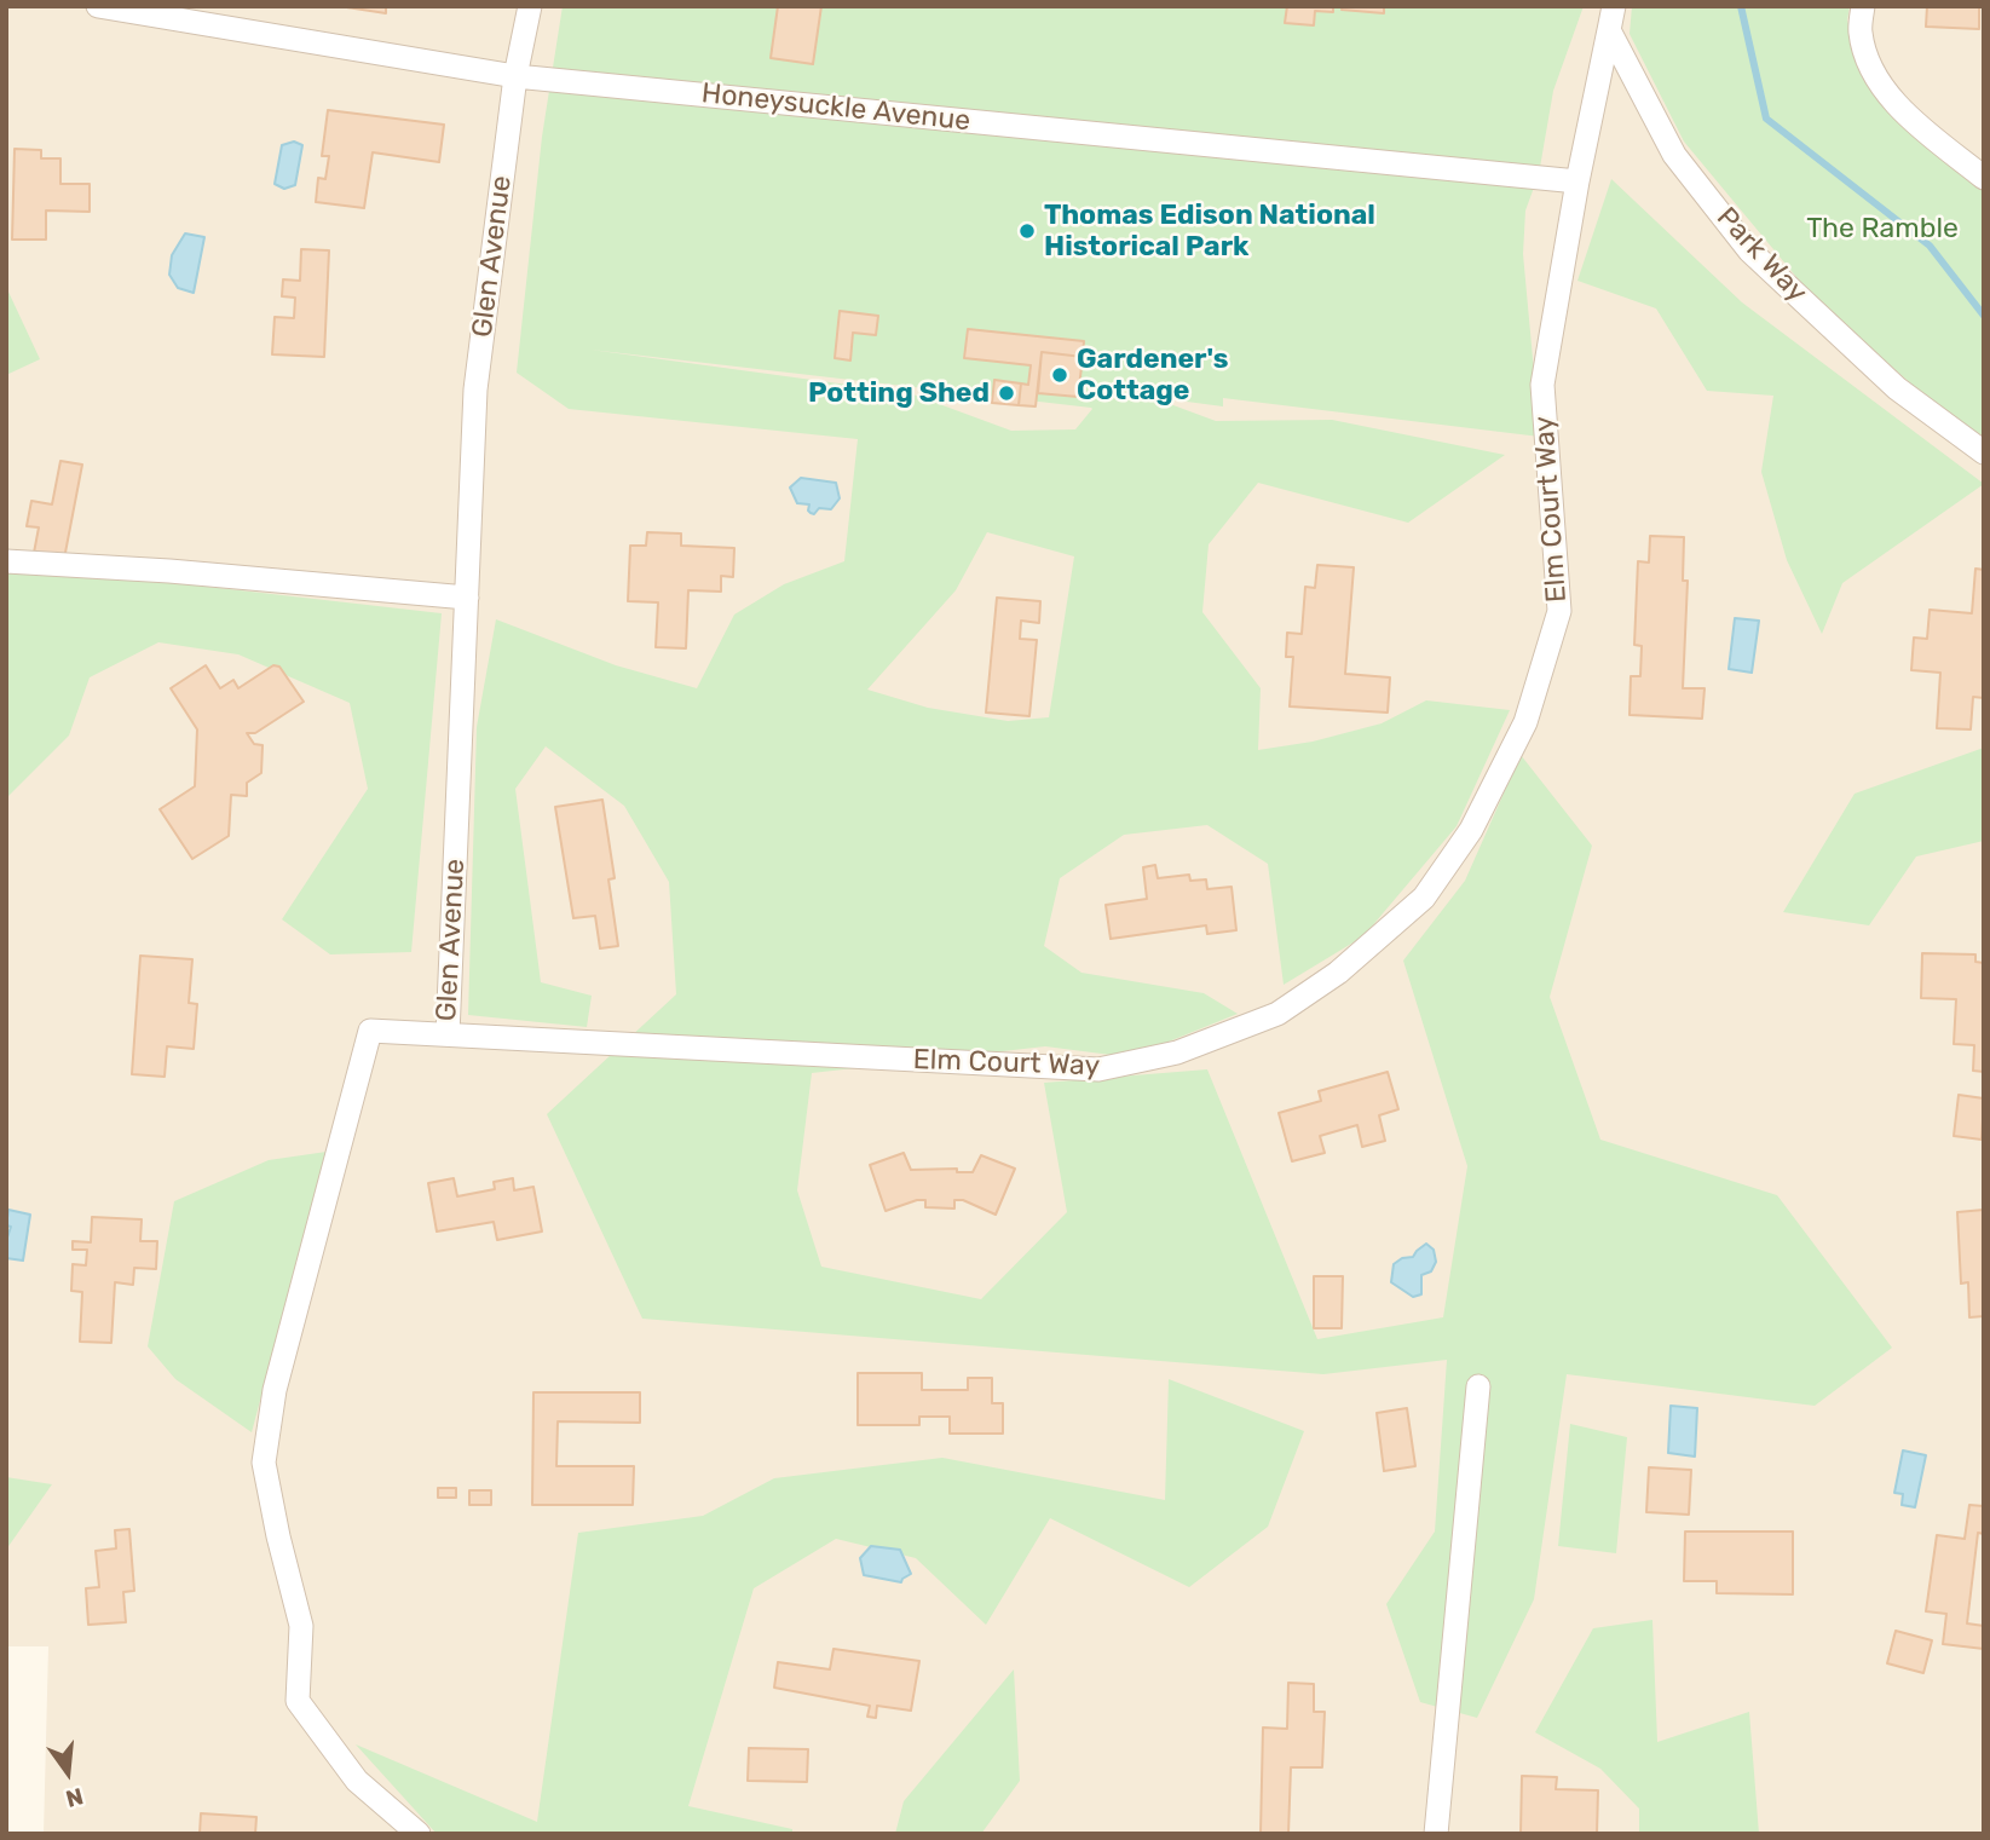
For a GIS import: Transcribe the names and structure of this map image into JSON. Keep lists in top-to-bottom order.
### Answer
{
  "streets": {
    "street": [
      "Honeysuckle Avenue",
      "Park Way",
      "Glen Avenue",
      "Elm Court Way"
    ]
  },
  "crossings": [
    ["Honeysuckle Avenue", "Glen Avenue"],
    ["Honeysuckle Avenue", "Elm Court Way"],
    ["Park Way", "Elm Court Way"],
    ["Glen Avenue", "Elm Court Way"]
  ],
  "parks": ["The Ramble"],
  "places": ["Thomas Edison National Historical Park", "Gardener's Cottage", "Potting Shed"],
  "north": "bottom"
}
